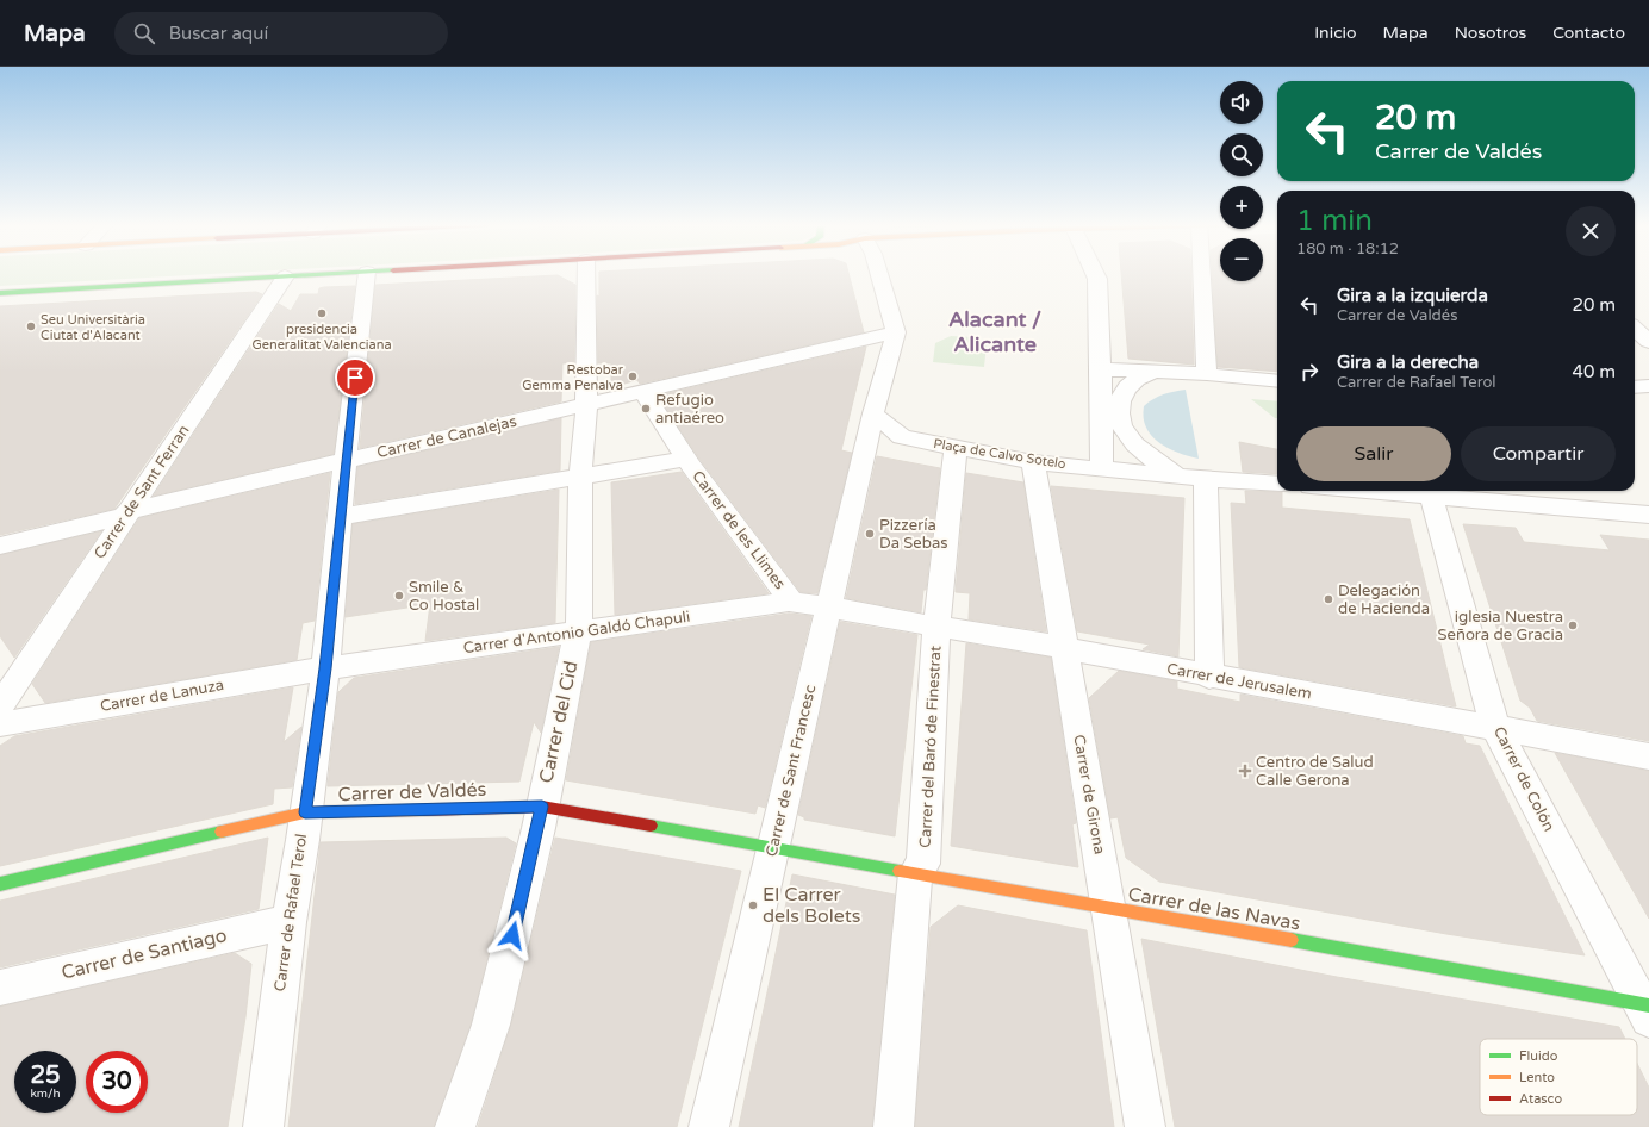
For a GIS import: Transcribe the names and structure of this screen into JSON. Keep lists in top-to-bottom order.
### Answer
{
  "streets": {
    "street": [
      "Carrer de Canalejas",
      "Plaça de Calvo Sotelo",
      "Carrer de Sant Ferran",
      "Carrer de les Llimes",
      "Carrer d'Antonio Galdó Chapuli",
      "Carrer de Jerusalem",
      "Carrer de Lanuza",
      "Carrer del Cid",
      "Carrer del Baró de Finestrat",
      "Carrer de Sant Francesc",
      "Carrer de Colón",
      "Carrer de Valdés",
      "Carrer de Girona",
      "Carrer de las Navas",
      "Carrer de Rafael Terol",
      "Carrer de Santiago"
    ]
  },
  "crossings": [
    ["Carrer de Canalejas", "Carrer de Sant Ferran"],
    ["Carrer de Canalejas", "Carrer de les Llimes"],
    ["Carrer de Canalejas", "Carrer del Cid"],
    ["Carrer de Canalejas", "Carrer de Rafael Terol"],
    ["Plaça de Calvo Sotelo", "Carrer del Baró de Finestrat"],
    ["Plaça de Calvo Sotelo", "Carrer de Sant Francesc"],
    ["Plaça de Calvo Sotelo", "Carrer de Girona"],
    ["Carrer de les Llimes", "Carrer d'Antonio Galdó Chapuli"],
    ["Carrer d'Antonio Galdó Chapuli", "Carrer de Jerusalem"],
    ["Carrer d'Antonio Galdó Chapuli", "Carrer de Lanuza"],
    ["Carrer d'Antonio Galdó Chapuli", "Carrer del Cid"],
    ["Carrer d'Antonio Galdó Chapuli", "Carrer de Sant Francesc"],
    ["Carrer d'Antonio Galdó Chapuli", "Carrer de Rafael Terol"],
    ["Carrer de Jerusalem", "Carrer del Baró de Finestrat"],
    ["Carrer de Jerusalem", "Carrer de Sant Francesc"],
    ["Carrer de Jerusalem", "Carrer de Colón"],
    ["Carrer de Jerusalem", "Carrer de Girona"],
    ["Carrer de Lanuza", "Carrer de Rafael Terol"],
    ["Carrer del Cid", "Carrer de Valdés"],
    ["Carrer del Baró de Finestrat", "Carrer de las Navas"],
    ["Carrer de Sant Francesc", "Carrer de Valdés"],
    ["Carrer de Sant Francesc", "Carrer de las Navas"],
    ["Carrer de Colón", "Carrer de las Navas"],
    ["Carrer de Valdés", "Carrer de las Navas"],
    ["Carrer de Valdés", "Carrer de Rafael Terol"],
    ["Carrer de Girona", "Carrer de las Navas"],
    ["Carrer de Rafael Terol", "Carrer de Santiago"]
  ],
  "districts": ["Alacant / Alicante"],
  "places": {
    "other": [
      "presidencia Generalitat Valenciana",
      "Seu Universitària Ciutat d'Alacant",
      "Restobar Gemma Penalva",
      "Refugio antiaéreo",
      "Pizzería Da Sebas",
      "Smile & Co Hostal",
      "Delegación de Hacienda",
      "iglesia Nuestra Señora de Gracia",
      "El Carrer dels Bolets"
    ],
    "health": ["Centro de Salud Calle Gerona"]
  },
  "legend": ["Fluido", "Lento", "Atasco"],
  "page": {
    "header": "Mapa",
    "search": "Buscar aquí",
    "nav": [
      "Inicio",
      "Mapa",
      "Nosotros",
      "Contacto"
    ],
    "map_buttons": ["+", "−"],
    "turn": ["20 m", "Carrer de Valdés"],
    "heading": ["1 min", "180 m · 18:12"],
    "list": [
      {
        "name": "Gira a la izquierda",
        "note": "Carrer de Valdés",
        "value": "20 m"
      },
      {
        "name": "Gira a la derecha",
        "note": "Carrer de Rafael Terol",
        "value": "40 m"
      }
    ],
    "buttons": ["Salir", "Compartir"],
    "speed": "25 km/h",
    "limit": "30"
  }
}
